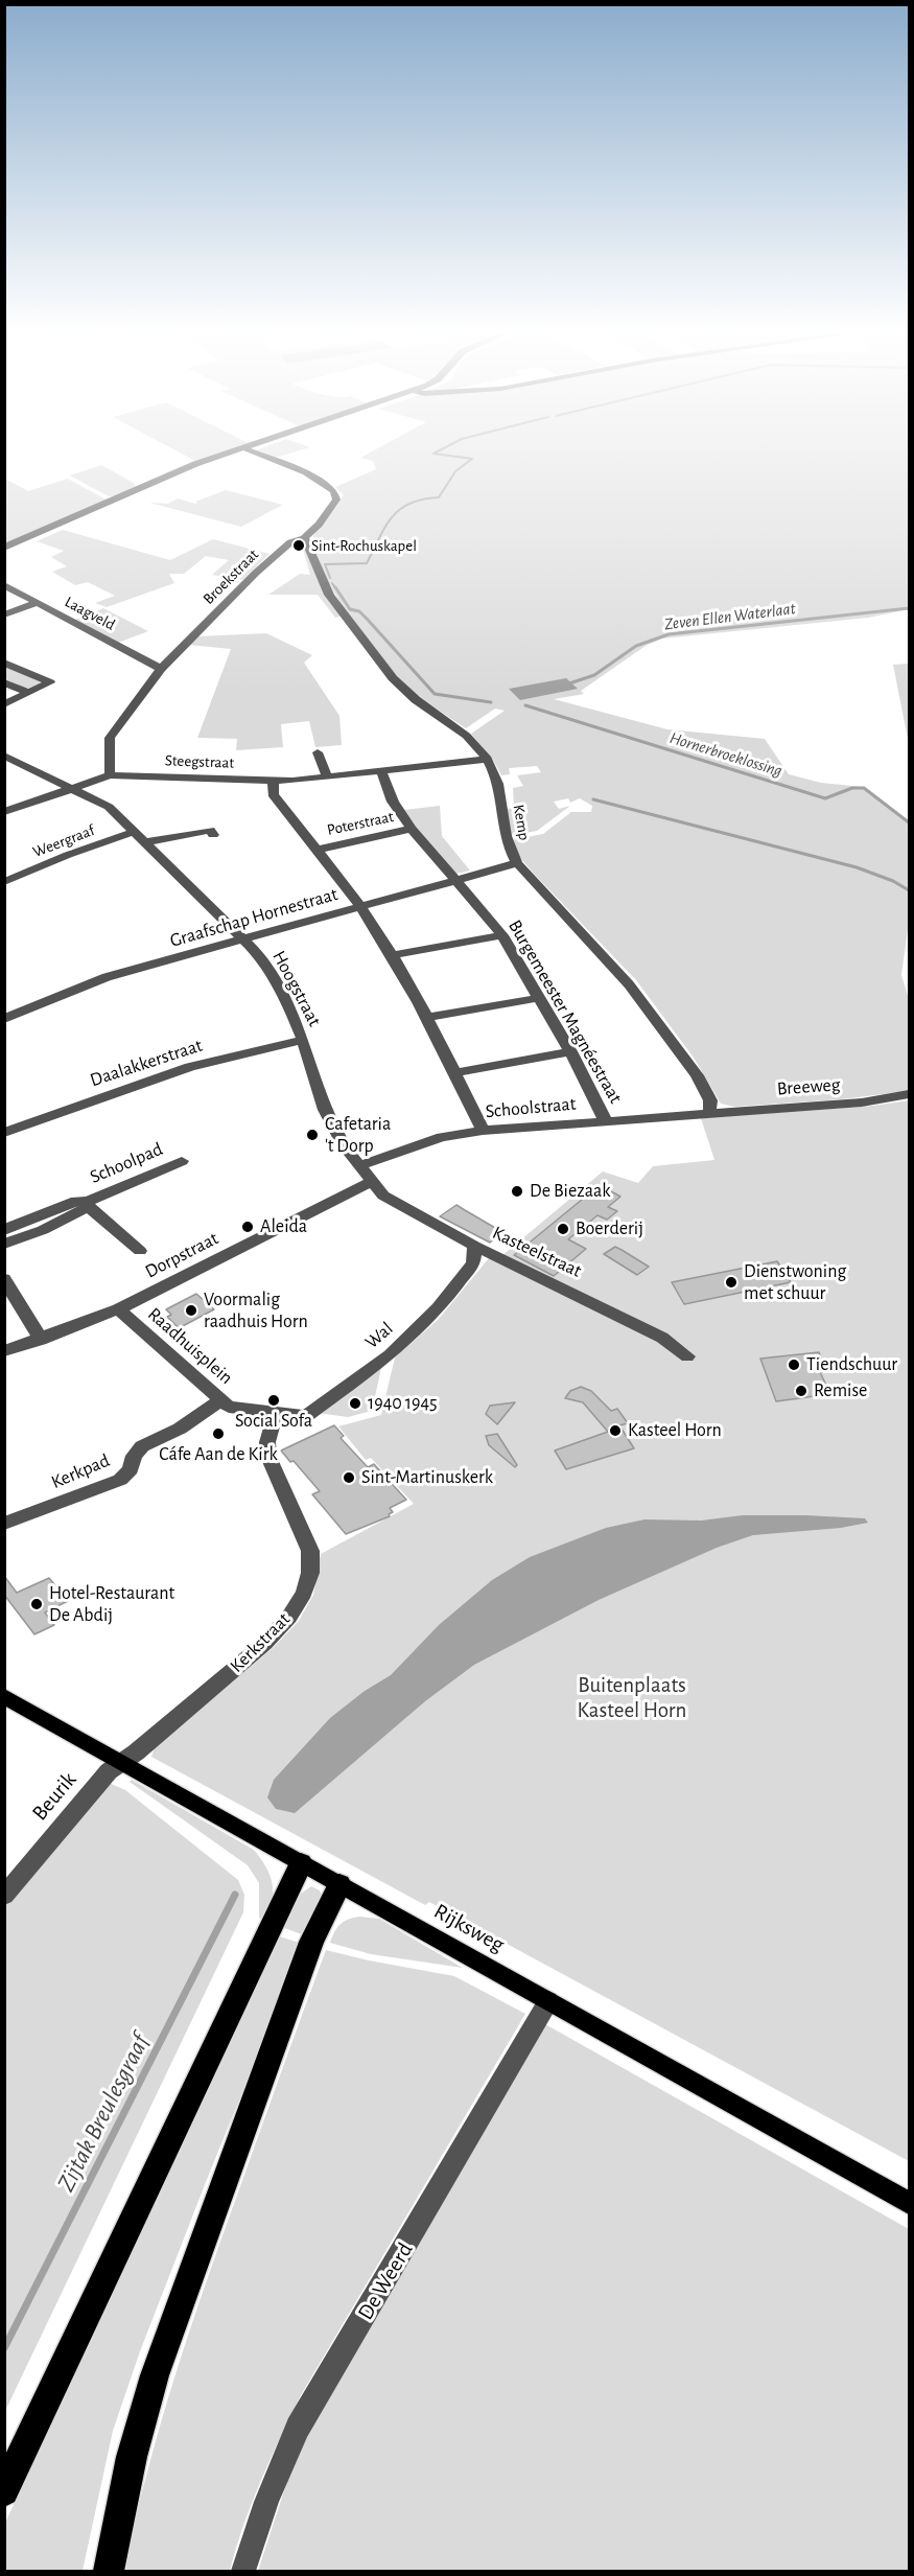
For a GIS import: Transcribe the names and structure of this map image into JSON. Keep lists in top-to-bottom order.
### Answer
{
  "streets": {
    "main road": ["Rijksweg"],
    "street": [
      "Broekstraat",
      "Laagveld",
      "Steegstraat",
      "Kemp",
      "Poterstraat",
      "Weergraaf",
      "Graafschap Hornestraat",
      "Hoogstraat",
      "Burgemeester Magnéestraat",
      "Daalakkerstraat",
      "Breeweg",
      "Schoolstraat",
      "Schoolpad",
      "Kasteelstraat",
      "Dorpstraat",
      "Wal",
      "Raadhuisplein",
      "Kerkpad",
      "Kerkstraat",
      "Beurik",
      "De Weerd"
    ]
  },
  "crossings": [
    ["Broekstraat", "Laagveld"],
    ["Broekstraat", "Steegstraat"],
    ["Broekstraat", "Kemp"],
    ["Steegstraat", "Kemp"],
    ["Steegstraat", "Hoogstraat"],
    ["Steegstraat", "Burgemeester Magnéestraat"],
    ["Kemp", "Graafschap Hornestraat"],
    ["Kemp", "Breeweg"],
    ["Kemp", "Schoolstraat"],
    ["Poterstraat", "Burgemeester Magnéestraat"],
    ["Weergraaf", "Hoogstraat"],
    ["Graafschap Hornestraat", "Hoogstraat"],
    ["Graafschap Hornestraat", "Burgemeester Magnéestraat"],
    ["Hoogstraat", "Daalakkerstraat"],
    ["Hoogstraat", "Schoolstraat"],
    ["Hoogstraat", "Kasteelstraat"],
    ["Hoogstraat", "Dorpstraat"],
    ["Burgemeester Magnéestraat", "Schoolstraat"],
    ["Breeweg", "Schoolstraat"],
    ["Kasteelstraat", "Dorpstraat"],
    ["Kasteelstraat", "Wal"],
    ["Dorpstraat", "Raadhuisplein"],
    ["Wal", "Raadhuisplein"],
    ["Wal", "Kerkstraat"],
    ["Raadhuisplein", "Kerkpad"],
    ["Raadhuisplein", "Kerkstraat"],
    ["Kerkstraat", "Beurik"],
    ["Kerkstraat", "Rijksweg"],
    ["Beurik", "Rijksweg"],
    ["Rijksweg", "De Weerd"]
  ],
  "water": ["Zeven Ellen Waterlaat", "Hornerbroeklossing", "Zijtak Breulesgraaf"],
  "parks": ["Buitenplaats Kasteel Horn"],
  "places": [
    "Sint-Rochuskapel",
    "Cafetaria 't Dorp",
    "De Biezaak",
    "Aleida",
    "Boerderij",
    "Dienstwoning met schuur",
    "Voormalig raadhuis Horn",
    "Tiendschuur",
    "Remise",
    "Social Sofa",
    "1940 1945",
    "Kasteel Horn",
    "Cáfe Aan de Kirk",
    "Sint-Martinuskerk",
    "Hotel-Restaurant De Abdij"
  ]
}
